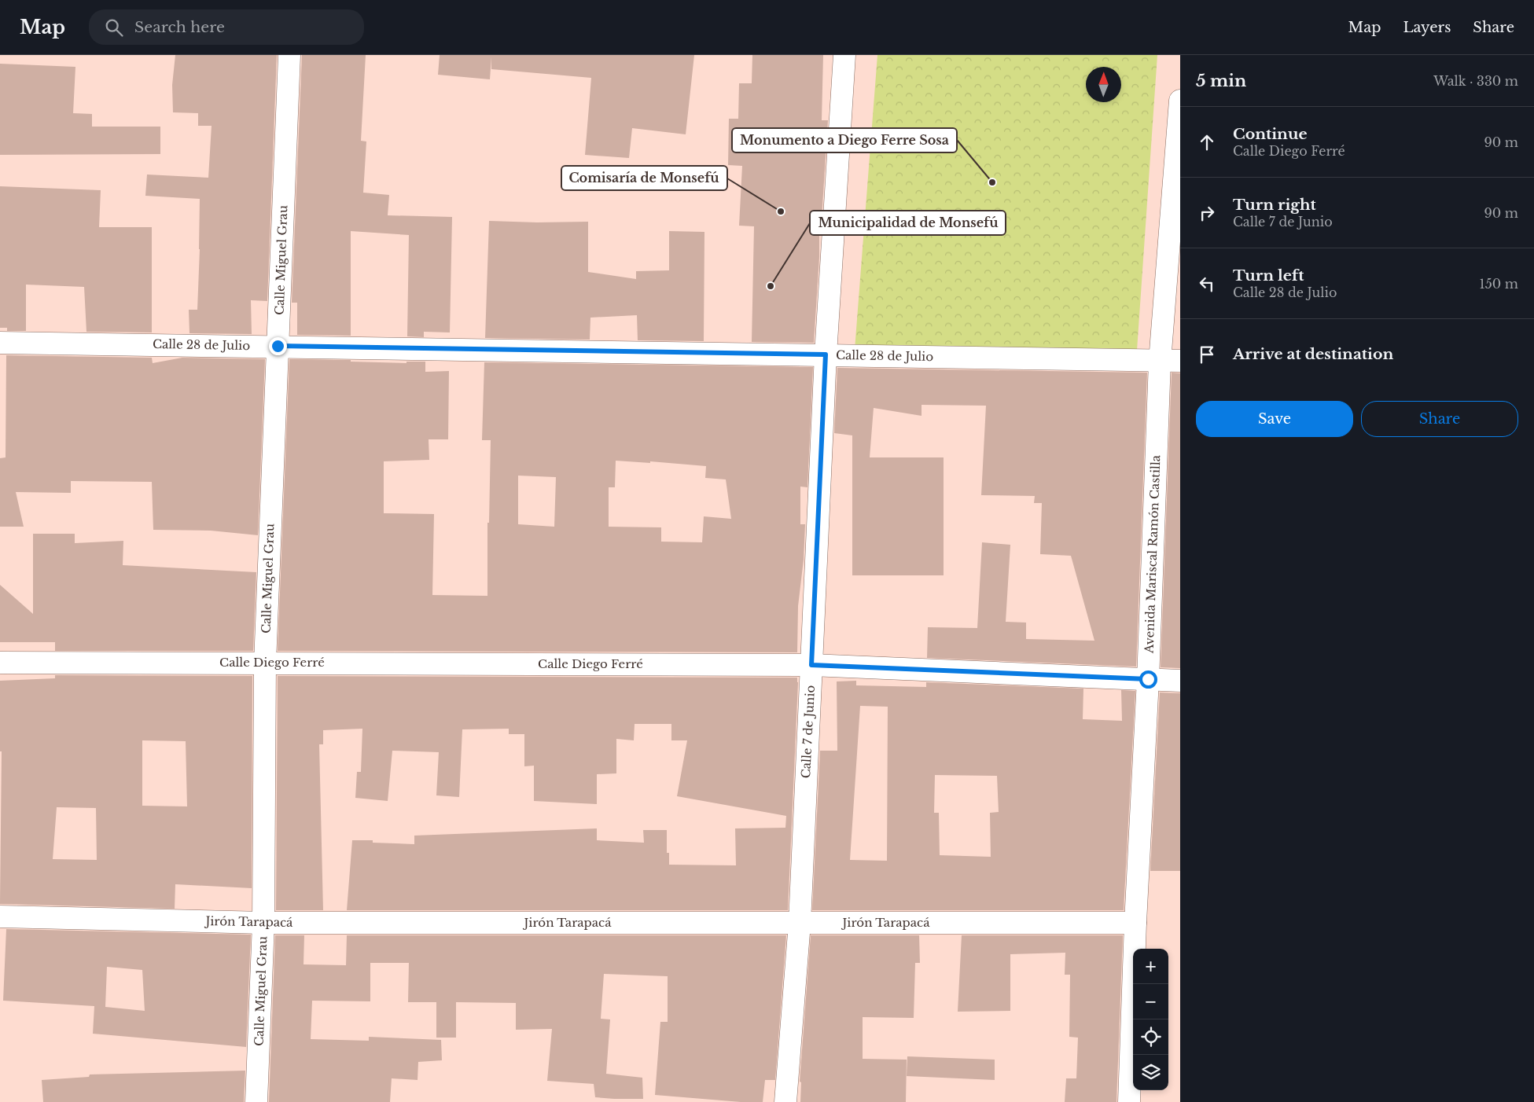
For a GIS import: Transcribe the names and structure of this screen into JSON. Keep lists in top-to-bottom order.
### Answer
{
  "streets": {
    "street": [
      "Calle Miguel Grau",
      "Calle 28 de Julio",
      "Avenida Mariscal Ramón Castilla",
      "Calle Diego Ferré",
      "Calle 7 de Junio",
      "Jirón Tarapacá"
    ]
  },
  "crossings": [
    ["Calle Miguel Grau", "Calle 28 de Julio"],
    ["Calle Miguel Grau", "Calle Diego Ferré"],
    ["Calle Miguel Grau", "Jirón Tarapacá"],
    ["Calle 28 de Julio", "Avenida Mariscal Ramón Castilla"],
    ["Calle 28 de Julio", "Calle 7 de Junio"],
    ["Avenida Mariscal Ramón Castilla", "Calle Diego Ferré"],
    ["Avenida Mariscal Ramón Castilla", "Jirón Tarapacá"],
    ["Calle Diego Ferré", "Calle 7 de Junio"],
    ["Calle 7 de Junio", "Jirón Tarapacá"]
  ],
  "places": ["Monumento a Diego Ferre Sosa", "Comisaría de Monsefú", "Municipalidad de Monsefú"],
  "north": "top",
  "page": {
    "header": "Map",
    "search": "Search here",
    "nav": ["Map", "Layers", "Share"],
    "heading": ["5 min", "Walk · 330 m"],
    "list": [
      ["Continue", "Calle Diego Ferré", "90 m"],
      ["Turn right", "Calle 7 de Junio", "90 m"],
      ["Turn left", "Calle 28 de Julio", "150 m"],
      "Arrive at destination"
    ],
    "buttons": ["Save", "Share"],
    "map_buttons": ["+", "−"]
  }
}
